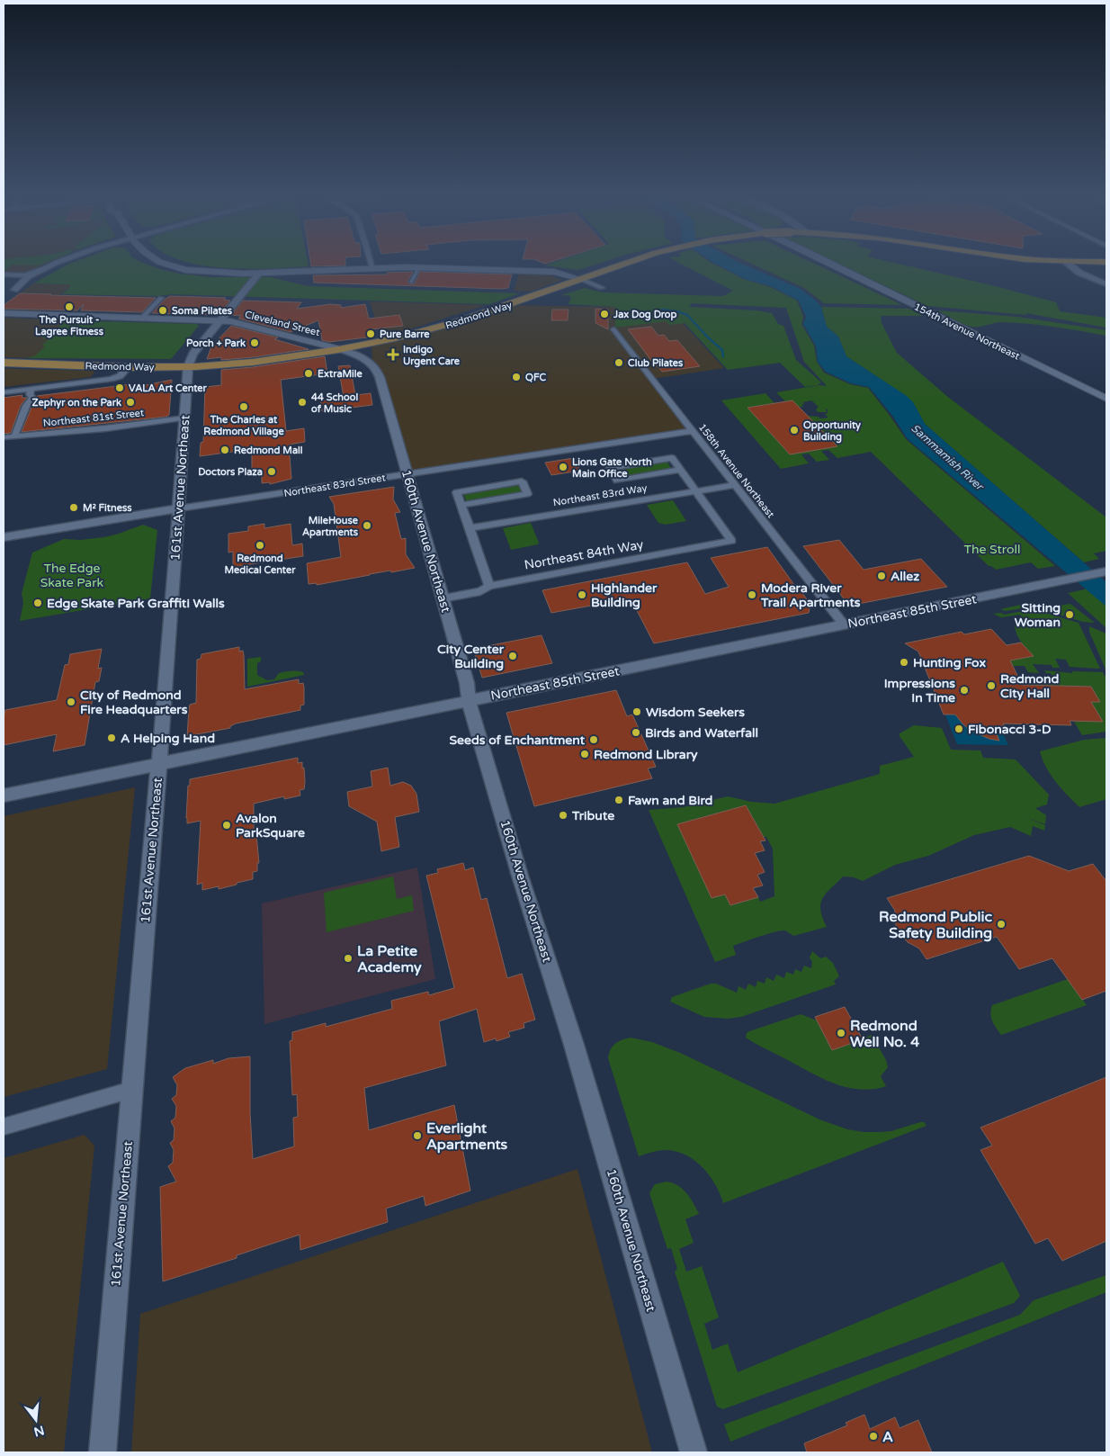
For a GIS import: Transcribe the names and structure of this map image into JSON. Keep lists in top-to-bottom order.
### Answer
{
  "streets": {
    "main road": ["Redmond Way", "Cleveland Street", "154th Avenue Northeast"],
    "street": [
      "Northeast 81st Street",
      "158th Avenue Northeast",
      "Northeast 83rd Street",
      "161st Avenue Northeast",
      "Northeast 83rd Way",
      "160th Avenue Northeast",
      "Northeast 84th Way",
      "Northeast 85th Street"
    ]
  },
  "crossings": [
    ["Redmond Way", "Cleveland Street"],
    ["Redmond Way", "161st Avenue Northeast"],
    ["Cleveland Street", "161st Avenue Northeast"],
    ["Northeast 81st Street", "161st Avenue Northeast"],
    ["158th Avenue Northeast", "Northeast 83rd Street"],
    ["158th Avenue Northeast", "Northeast 83rd Way"],
    ["158th Avenue Northeast", "Northeast 85th Street"],
    ["Northeast 83rd Street", "161st Avenue Northeast"],
    ["Northeast 83rd Street", "160th Avenue Northeast"],
    ["161st Avenue Northeast", "Northeast 85th Street"],
    ["Northeast 83rd Way", "Northeast 84th Way"],
    ["160th Avenue Northeast", "Northeast 84th Way"],
    ["160th Avenue Northeast", "Northeast 85th Street"]
  ],
  "water": ["Sammamish River"],
  "parks": ["The Stroll", "The Edge Skate Park"],
  "places": {
    "other": [
      "The Pursuit - Lagree Fitness",
      "Soma Pilates",
      "Jax Dog Drop",
      "Pure Barre",
      "Porch + Park",
      "Club Pilates",
      "ExtraMile",
      "QFC",
      "VALA Art Center",
      "Zephyr on the Park",
      "44 School of Music",
      "The Charles at Redmond Village",
      "Opportunity Building",
      "Redmond Mall",
      "Lions Gate North Main Office",
      "Doctors Plaza",
      "M² Fitness",
      "MileHouse Apartments",
      "Redmond Medical Center",
      "Allez",
      "Highlander Building",
      "Modera River Trail Apartments",
      "Edge Skate Park Graffiti Walls",
      "Sitting Woman",
      "City Center Building",
      "Hunting Fox",
      "Redmond City Hall",
      "Impressions In Time",
      "City of Redmond Fire Headquarters",
      "Wisdom Seekers",
      "Fibonacci 3-D",
      "Birds and Waterfall",
      "A Helping Hand",
      "Seeds of Enchantment",
      "Redmond Library",
      "Fawn and Bird",
      "Tribute",
      "Avalon ParkSquare",
      "Redmond Public Safety Building",
      "La Petite Academy",
      "Redmond Well No. 4",
      "Everlight Apartments",
      "A"
    ],
    "health": ["Indigo Urgent Care"]
  },
  "north": "bottom"
}
